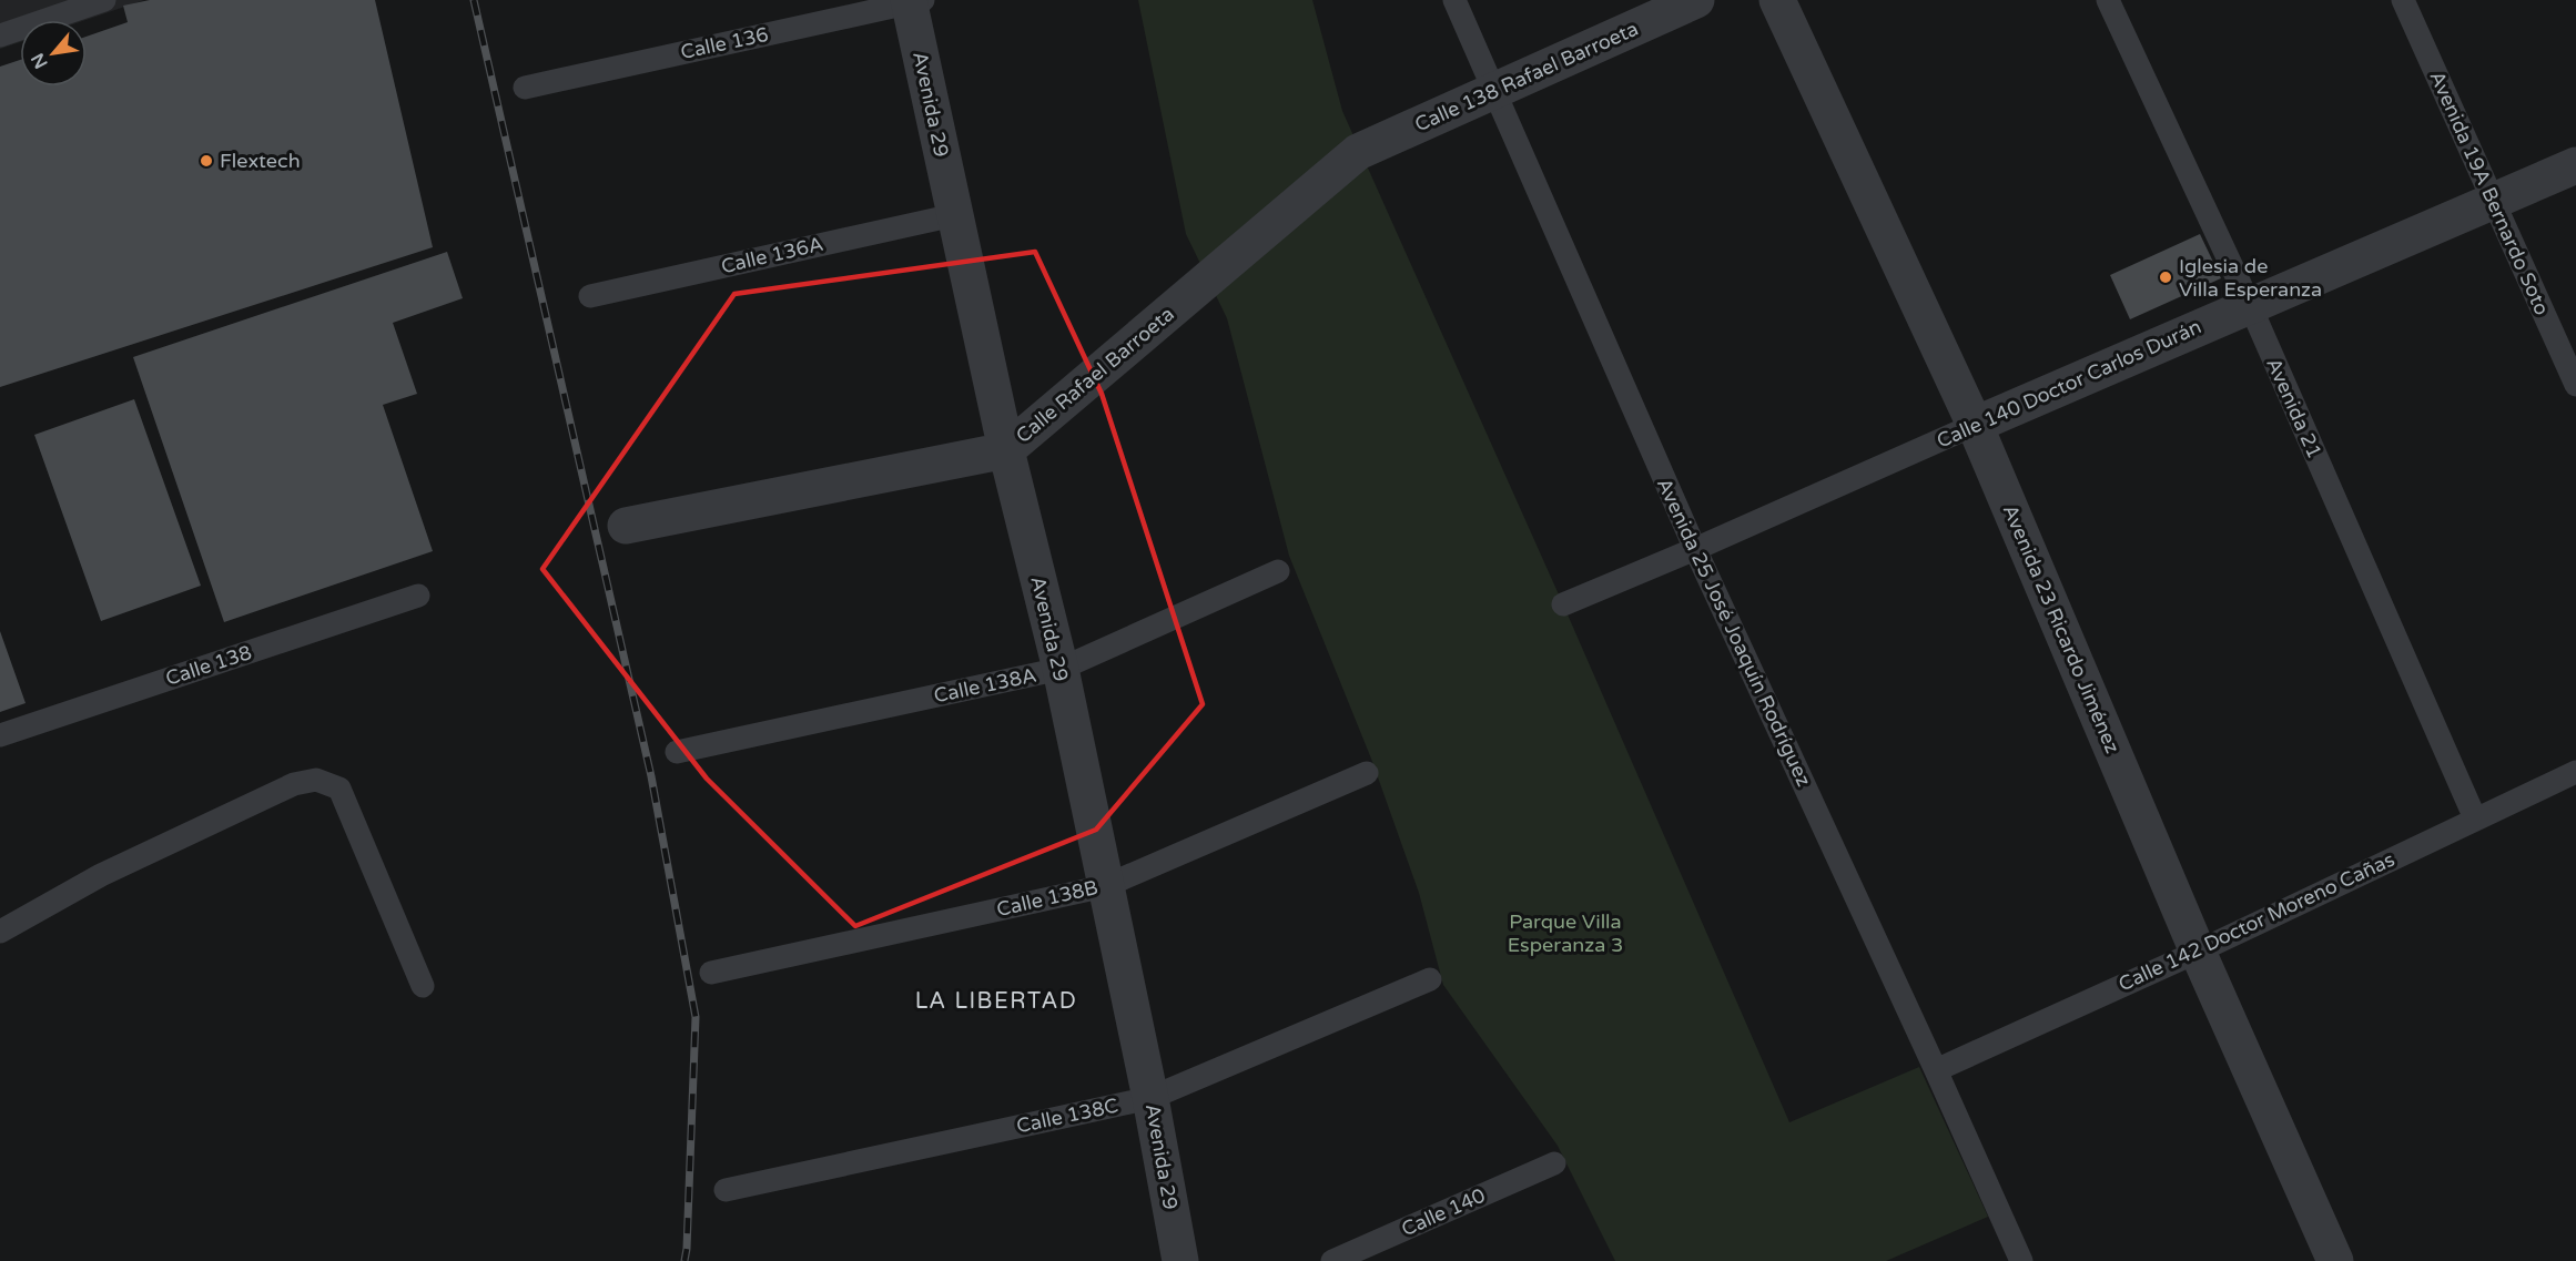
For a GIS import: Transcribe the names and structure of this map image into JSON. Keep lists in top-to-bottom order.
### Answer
{
  "streets": {
    "street": [
      "Calle 138 Rafael Barroeta",
      "Avenida 29",
      "Calle Rafael Barroeta",
      "Calle 140 Doctor Carlos Durán",
      "Avenida 23 Ricardo Jiménez"
    ],
    "lane": [
      "Calle 136",
      "Avenida 19A Bernardo Soto",
      "Calle 136A",
      "Avenida 21",
      "Avenida 25 José Joaquín Rodríguez",
      "Calle 138",
      "Calle 138A",
      "Calle 138B",
      "Calle 142 Doctor Moreno Cañas",
      "Calle 138C",
      "Calle 140"
    ]
  },
  "crossings": [
    ["Calle 136", "Avenida 29"],
    ["Calle 138 Rafael Barroeta", "Calle Rafael Barroeta"],
    ["Calle 138 Rafael Barroeta", "Avenida 25 José Joaquín Rodríguez"],
    ["Avenida 29", "Calle 136A"],
    ["Avenida 29", "Calle Rafael Barroeta"],
    ["Avenida 29", "Calle 138A"],
    ["Avenida 29", "Calle 138B"],
    ["Avenida 29", "Calle 138C"],
    ["Avenida 19A Bernardo Soto", "Calle 140 Doctor Carlos Durán"],
    ["Calle 140 Doctor Carlos Durán", "Avenida 21"],
    ["Calle 140 Doctor Carlos Durán", "Avenida 23 Ricardo Jiménez"],
    ["Calle 140 Doctor Carlos Durán", "Avenida 25 José Joaquín Rodríguez"],
    ["Avenida 21", "Calle 142 Doctor Moreno Cañas"],
    ["Avenida 23 Ricardo Jiménez", "Calle 142 Doctor Moreno Cañas"],
    ["Avenida 25 José Joaquín Rodríguez", "Calle 142 Doctor Moreno Cañas"]
  ],
  "districts": ["LA LIBERTAD"],
  "parks": ["Parque Villa Esperanza 3"],
  "places": ["Flextech", "Iglesia de Villa Esperanza"],
  "north": "bottom left"
}
